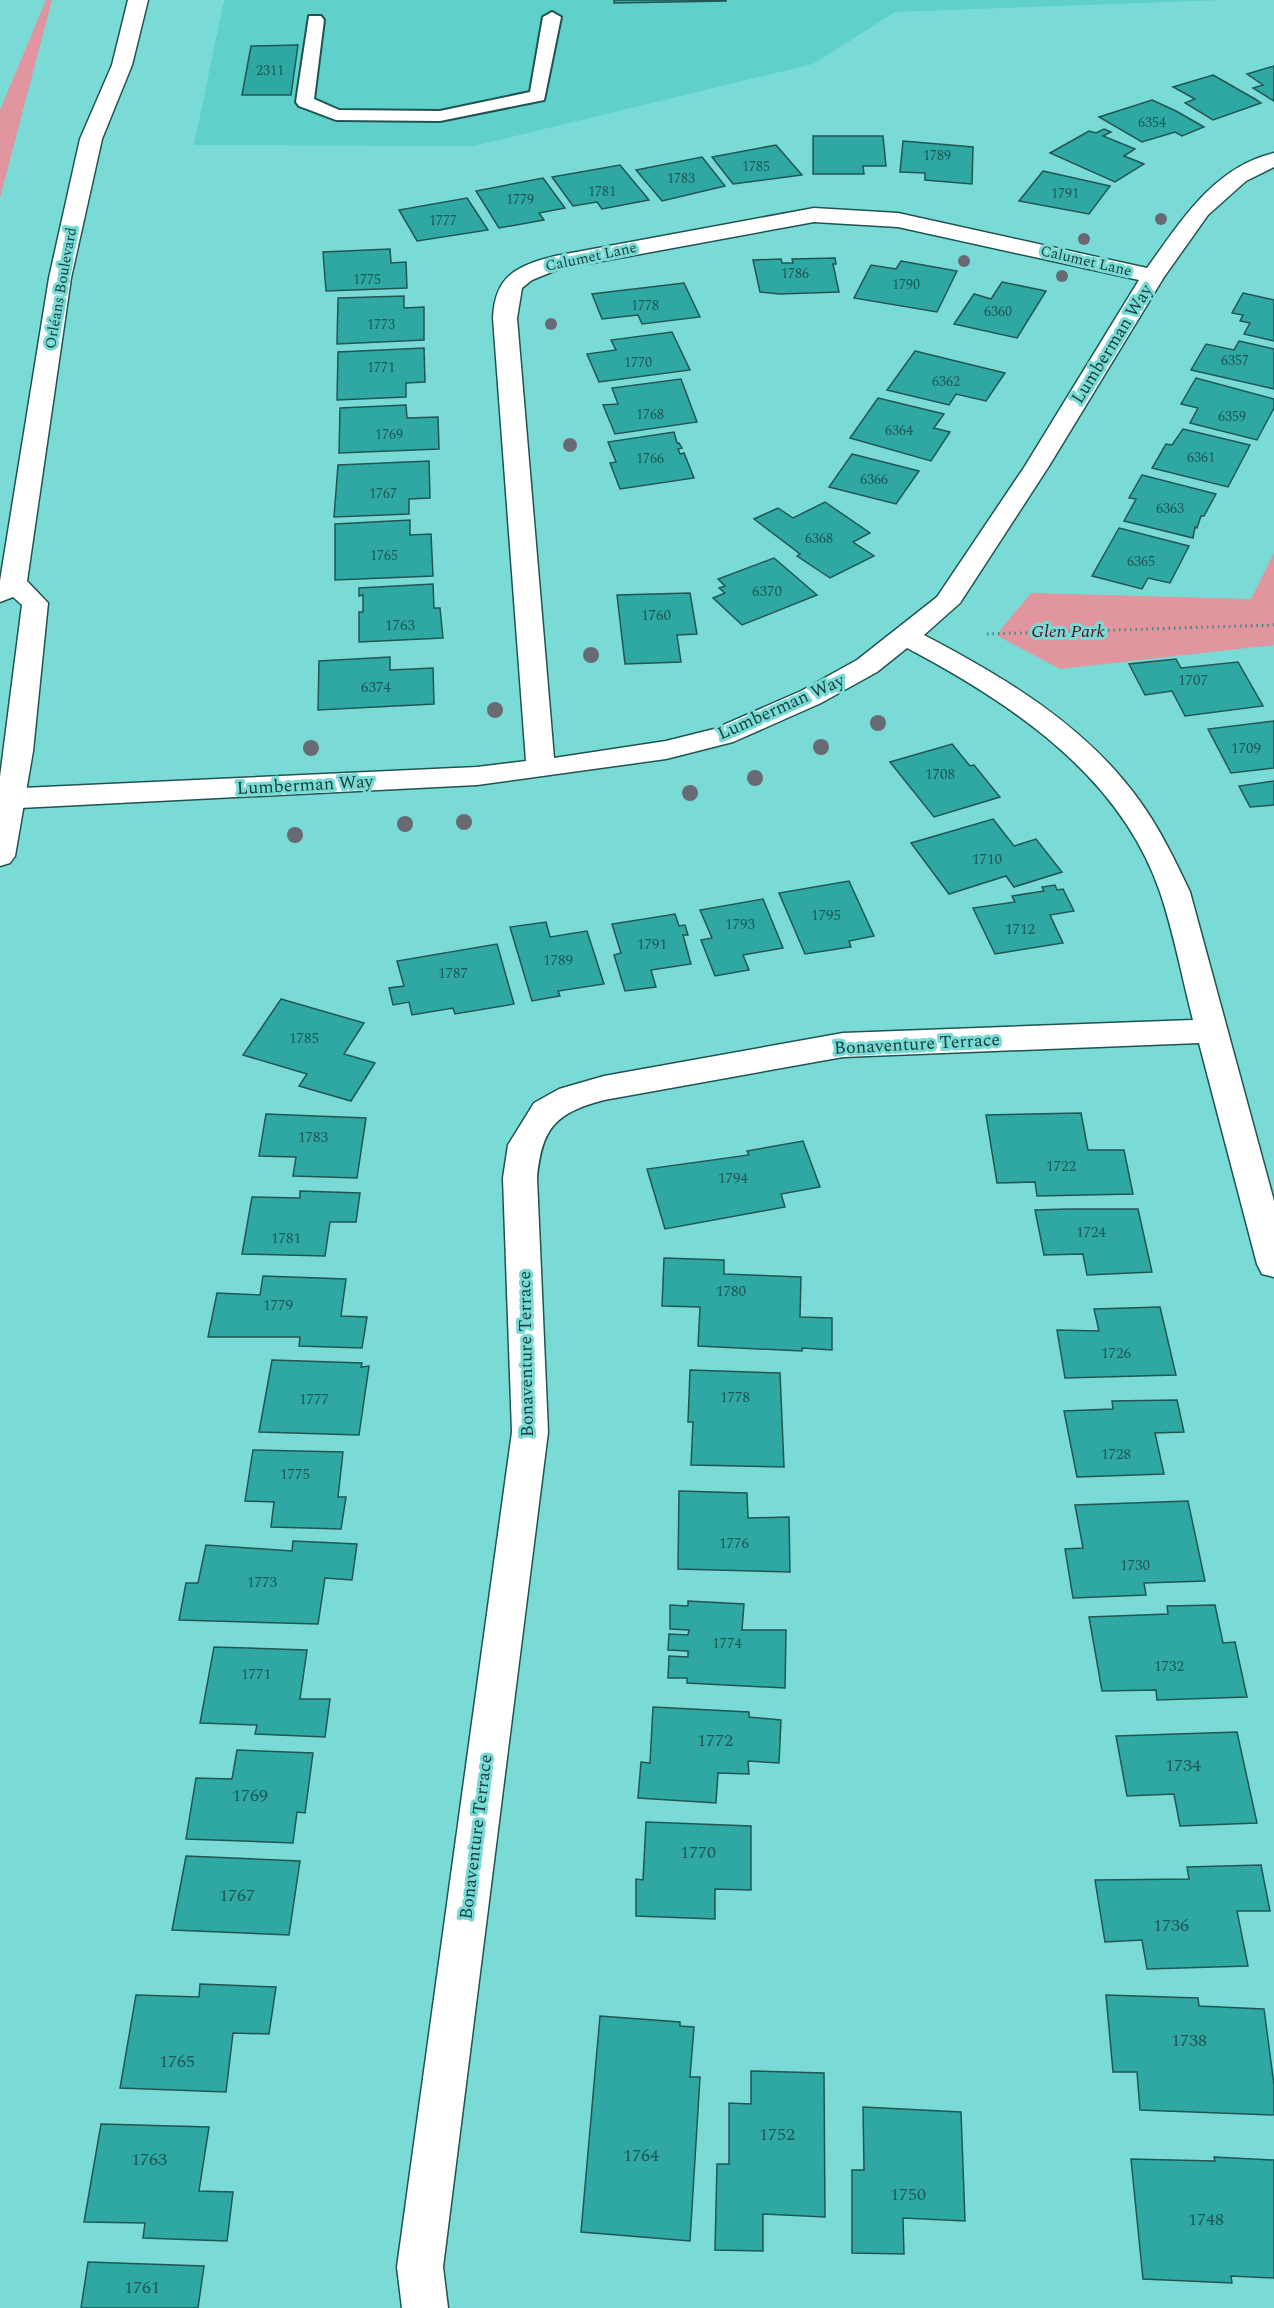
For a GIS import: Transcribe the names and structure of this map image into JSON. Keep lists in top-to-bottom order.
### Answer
{
  "streets": {
    "street": [
      "Calumet Lane",
      "Orléans Boulevard",
      "Lumberman Way",
      "Bonaventure Terrace"
    ]
  },
  "crossings": [
    ["Calumet Lane", "Lumberman Way"],
    ["Orléans Boulevard", "Lumberman Way"]
  ],
  "parks": ["Glen Park"],
  "house_numbers": [
    "2311",
    "6354",
    "1789",
    "1785",
    "1783",
    "1781",
    "1791",
    "1779",
    "1777",
    "1786",
    "1775",
    "1790",
    "1778",
    "6360",
    "1773",
    "6357",
    "1770",
    "1771",
    "6362",
    "1768",
    "6359",
    "6364",
    "1769",
    "6361",
    "1766",
    "6366",
    "1767",
    "6363",
    "6368",
    "1765",
    "6365",
    "6370",
    "1760",
    "1763",
    "1707",
    "6374",
    "1709",
    "1708",
    "1710",
    "1795",
    "1793",
    "1712",
    "1791",
    "1789",
    "1787",
    "1785",
    "1783",
    "1722",
    "1794",
    "1724",
    "1781",
    "1780",
    "1779",
    "1726",
    "1778",
    "1777",
    "1728",
    "1775",
    "1776",
    "1730",
    "1773",
    "1774",
    "1732",
    "1771",
    "1772",
    "1734",
    "1769",
    "1770",
    "1767",
    "1736",
    "1738",
    "1765",
    "1752",
    "1764",
    "1763",
    "1750",
    "1748",
    "1761"
  ]
}
